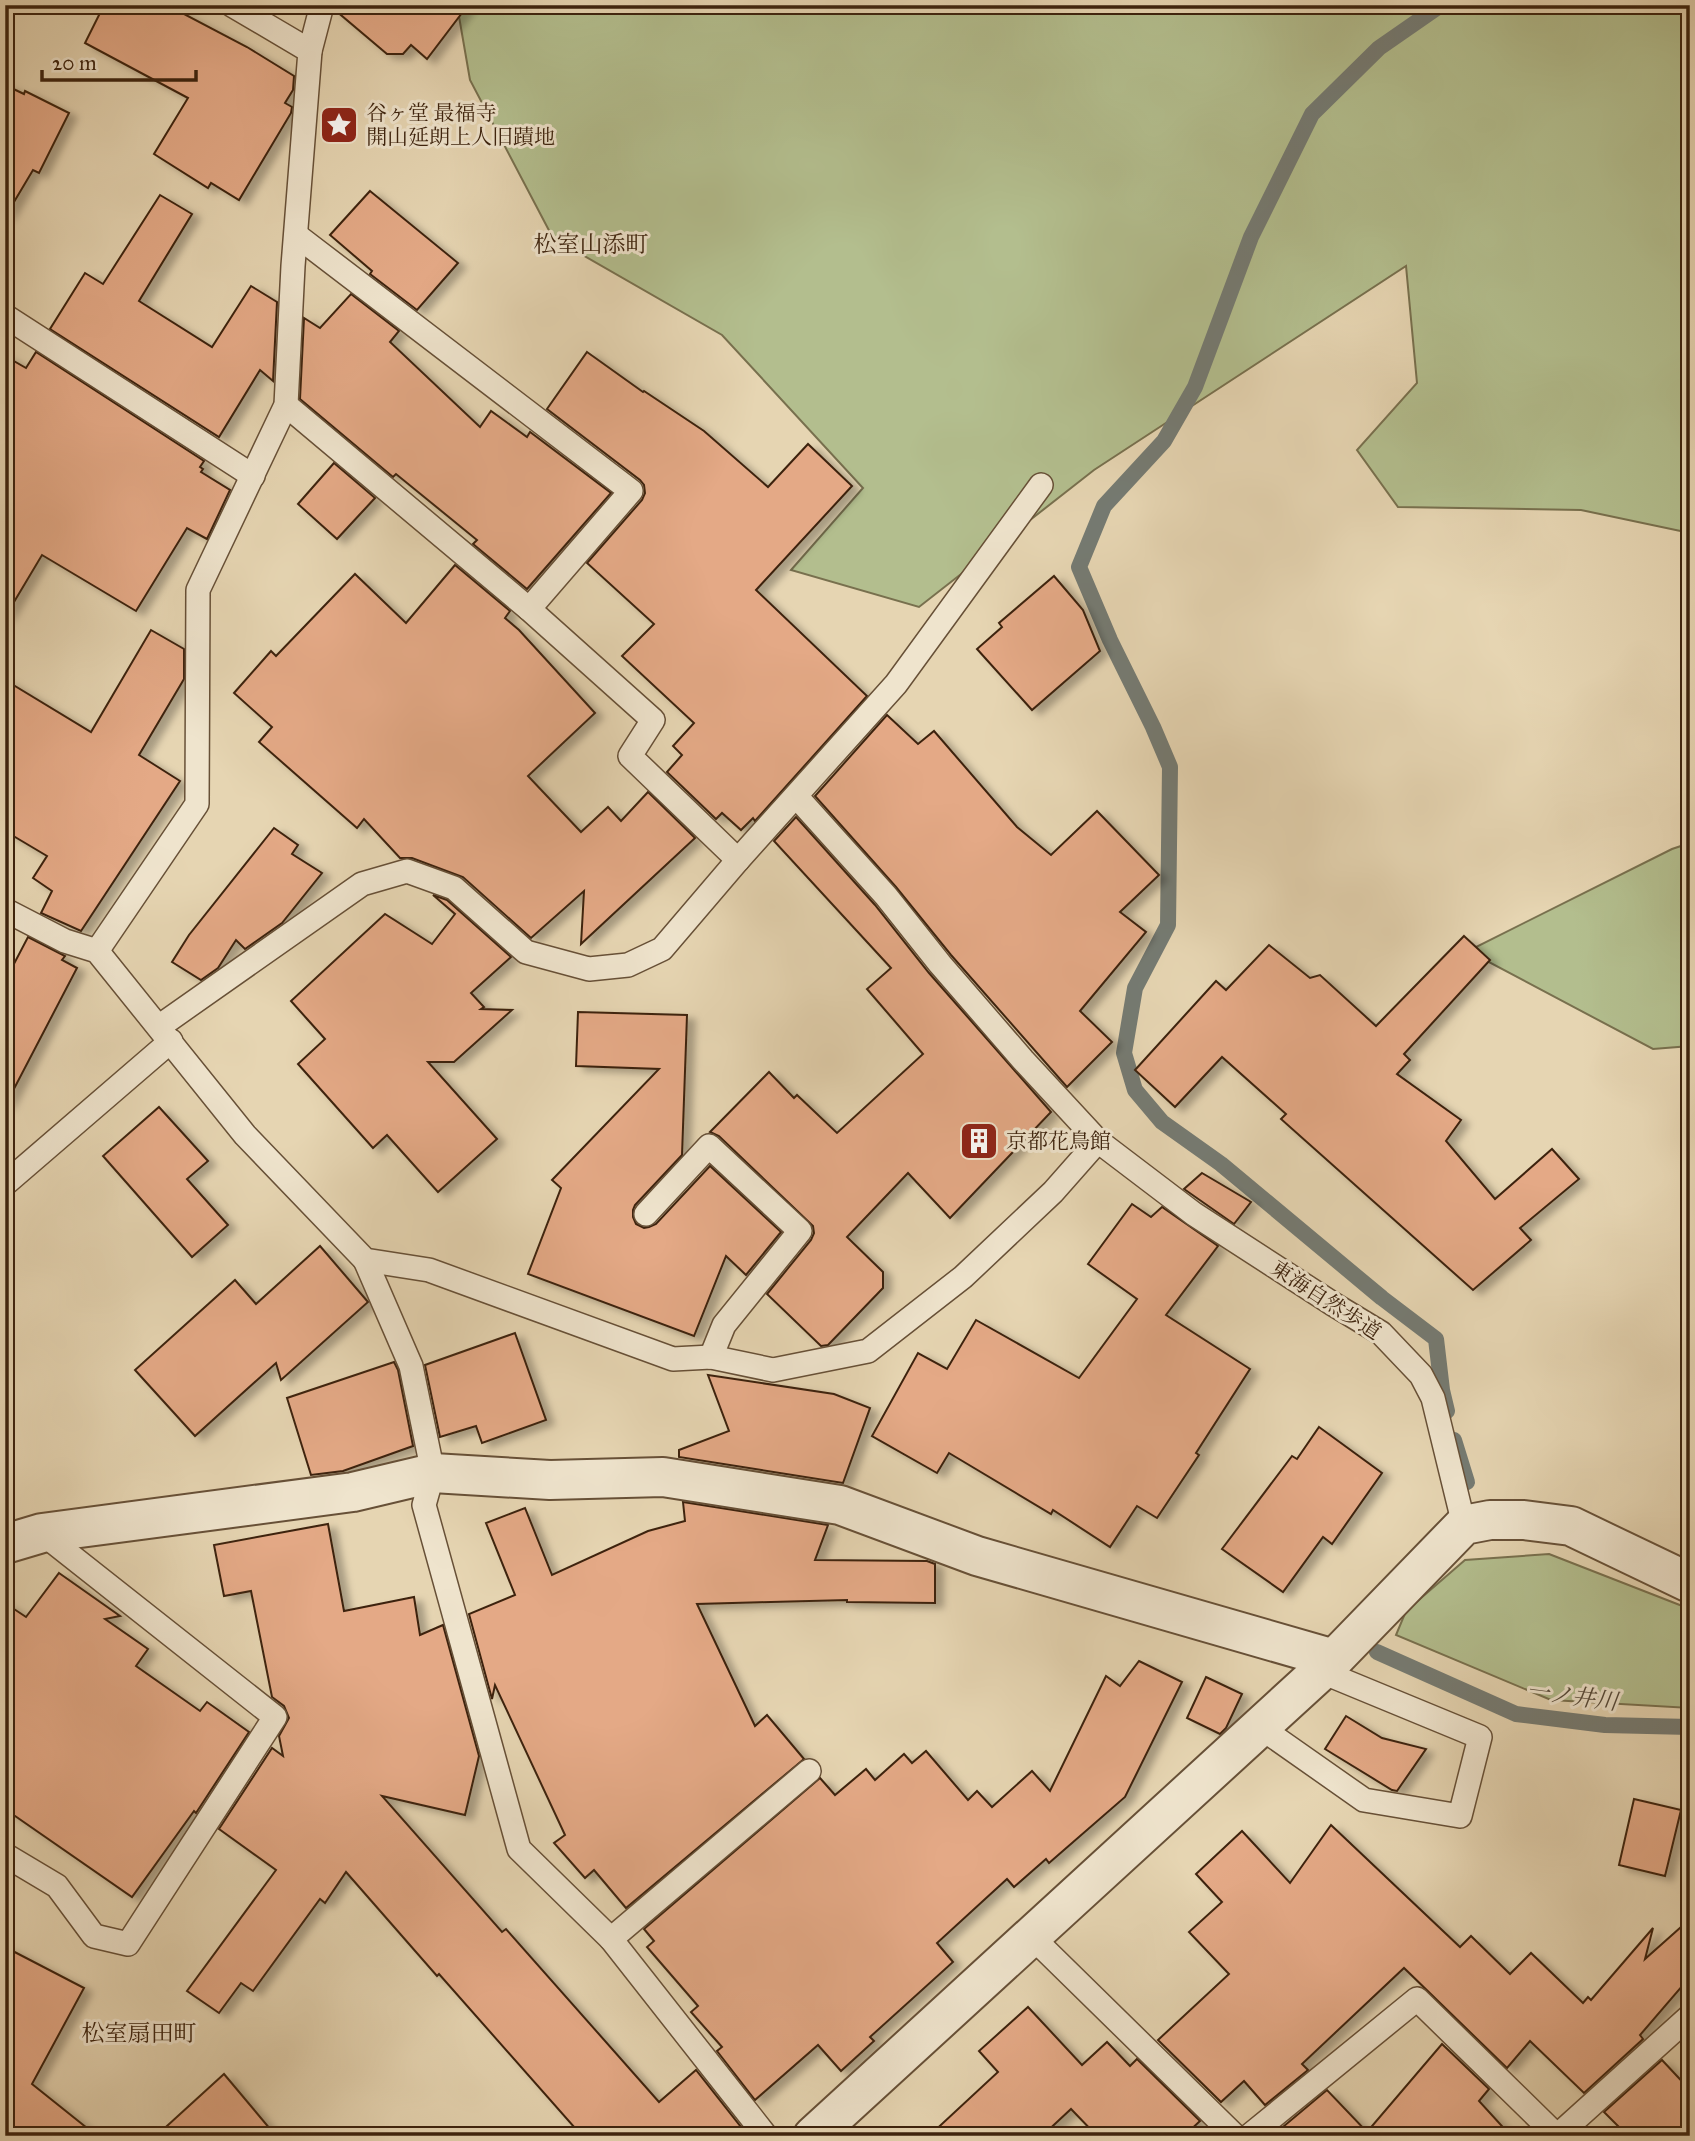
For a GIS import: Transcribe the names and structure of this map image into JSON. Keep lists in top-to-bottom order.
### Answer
{
  "streets": {
    "lane": ["東海自然歩道"]
  },
  "districts": ["松室山添町", "松室扇田町"],
  "water": ["一ノ井川"],
  "places": {
    "place": ["谷ヶ堂 最福寺 開山延朗上人旧蹟地"],
    "building": ["京都花鳥館"]
  },
  "scale_bar": "20 m"
}
